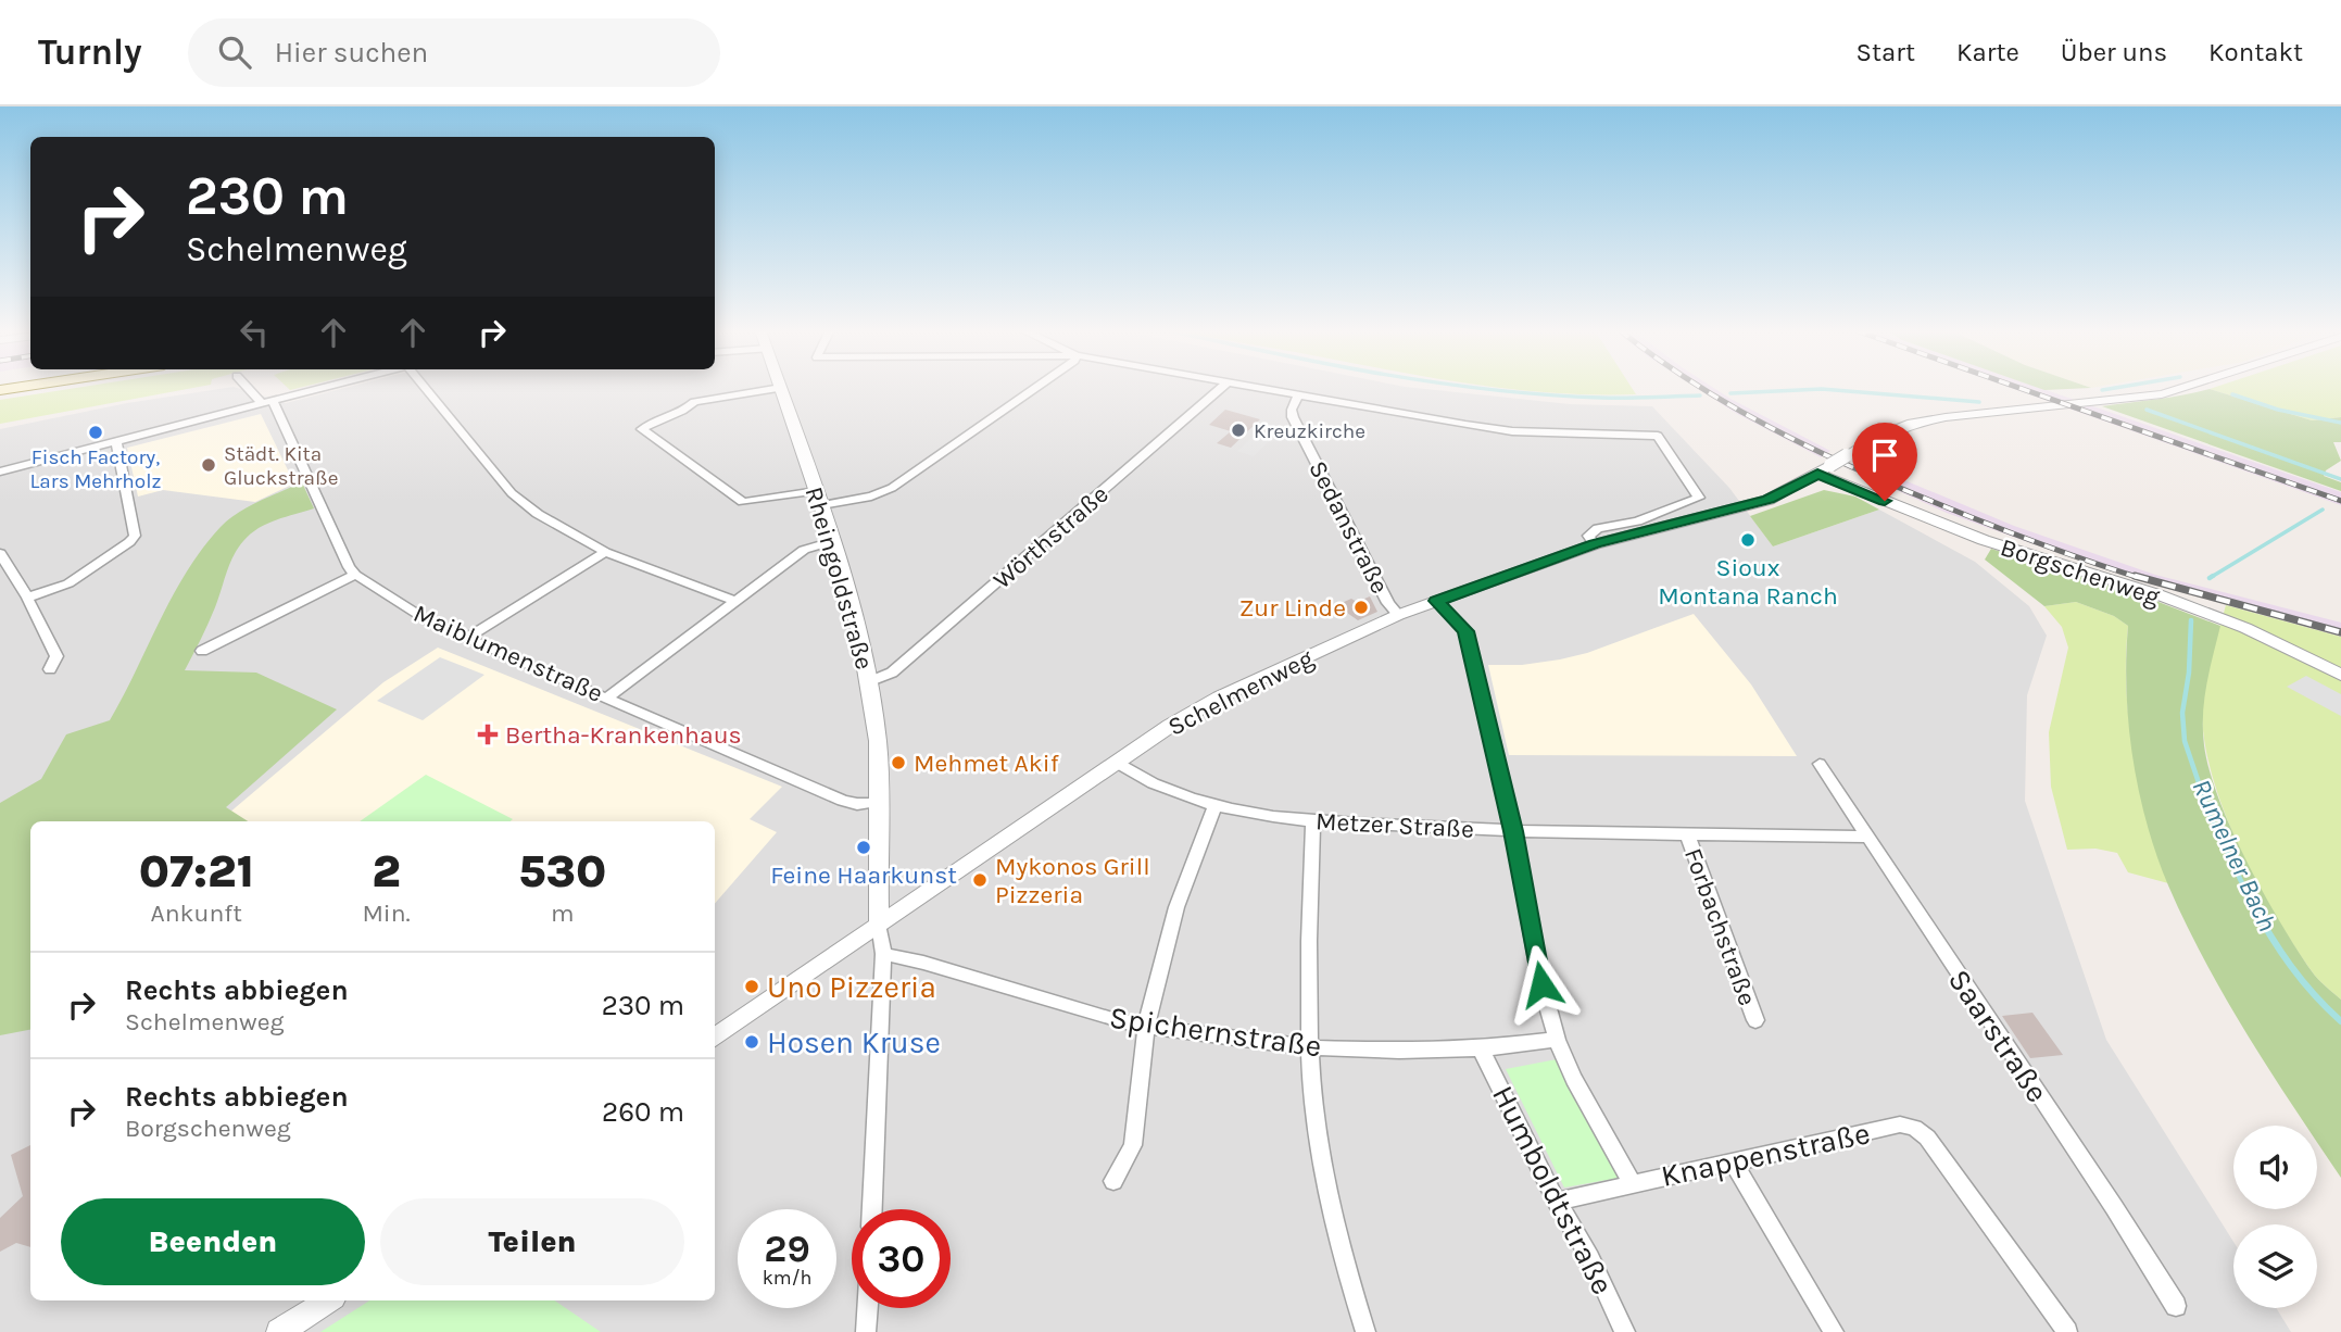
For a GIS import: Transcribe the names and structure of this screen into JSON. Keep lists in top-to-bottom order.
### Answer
{
  "streets": {
    "street": [
      "Sedanstraße",
      "Wörthstraße",
      "Borgschenweg",
      "Rheingoldstraße",
      "Maiblumenstraße",
      "Schelmenweg",
      "Metzer Straße",
      "Forbachstraße",
      "Spichernstraße",
      "Saarstraße",
      "Knappenstraße",
      "Humboldtstraße"
    ]
  },
  "crossings": [
    ["Sedanstraße", "Schelmenweg"],
    ["Wörthstraße", "Rheingoldstraße"],
    ["Borgschenweg", "Schelmenweg"],
    ["Rheingoldstraße", "Maiblumenstraße"],
    ["Rheingoldstraße", "Schelmenweg"],
    ["Schelmenweg", "Metzer Straße"],
    ["Metzer Straße", "Forbachstraße"],
    ["Metzer Straße", "Saarstraße"],
    ["Spichernstraße", "Humboldtstraße"],
    ["Knappenstraße", "Humboldtstraße"]
  ],
  "water": ["Rumelner Bach"],
  "places": {
    "other": [
      "Kreuzkirche",
      "Fisch Factory, Lars Mehrholz",
      "Städt. Kita Gluckstraße",
      "Sioux Montana Ranch",
      "Zur Linde",
      "Mehmet Akif",
      "Feine Haarkunst",
      "Mykonos Grill Pizzeria",
      "Uno Pizzeria",
      "Hosen Kruse"
    ],
    "health": ["Bertha-Krankenhaus"]
  },
  "page": {
    "header": "Turnly",
    "search": "Hier suchen",
    "nav": [
      "Start",
      "Karte",
      "Über uns",
      "Kontakt"
    ],
    "turn": ["230 m", "Schelmenweg"],
    "eta": [
      "07:21",
      "Ankunft",
      "2",
      "Min.",
      "530",
      "m"
    ],
    "list": [
      {
        "name": "Rechts abbiegen",
        "note": "Schelmenweg",
        "value": "230 m"
      },
      {
        "name": "Rechts abbiegen",
        "note": "Borgschenweg",
        "value": "260 m"
      }
    ],
    "buttons": ["Beenden", "Teilen"],
    "speed": "29 km/h",
    "limit": "30"
  }
}
